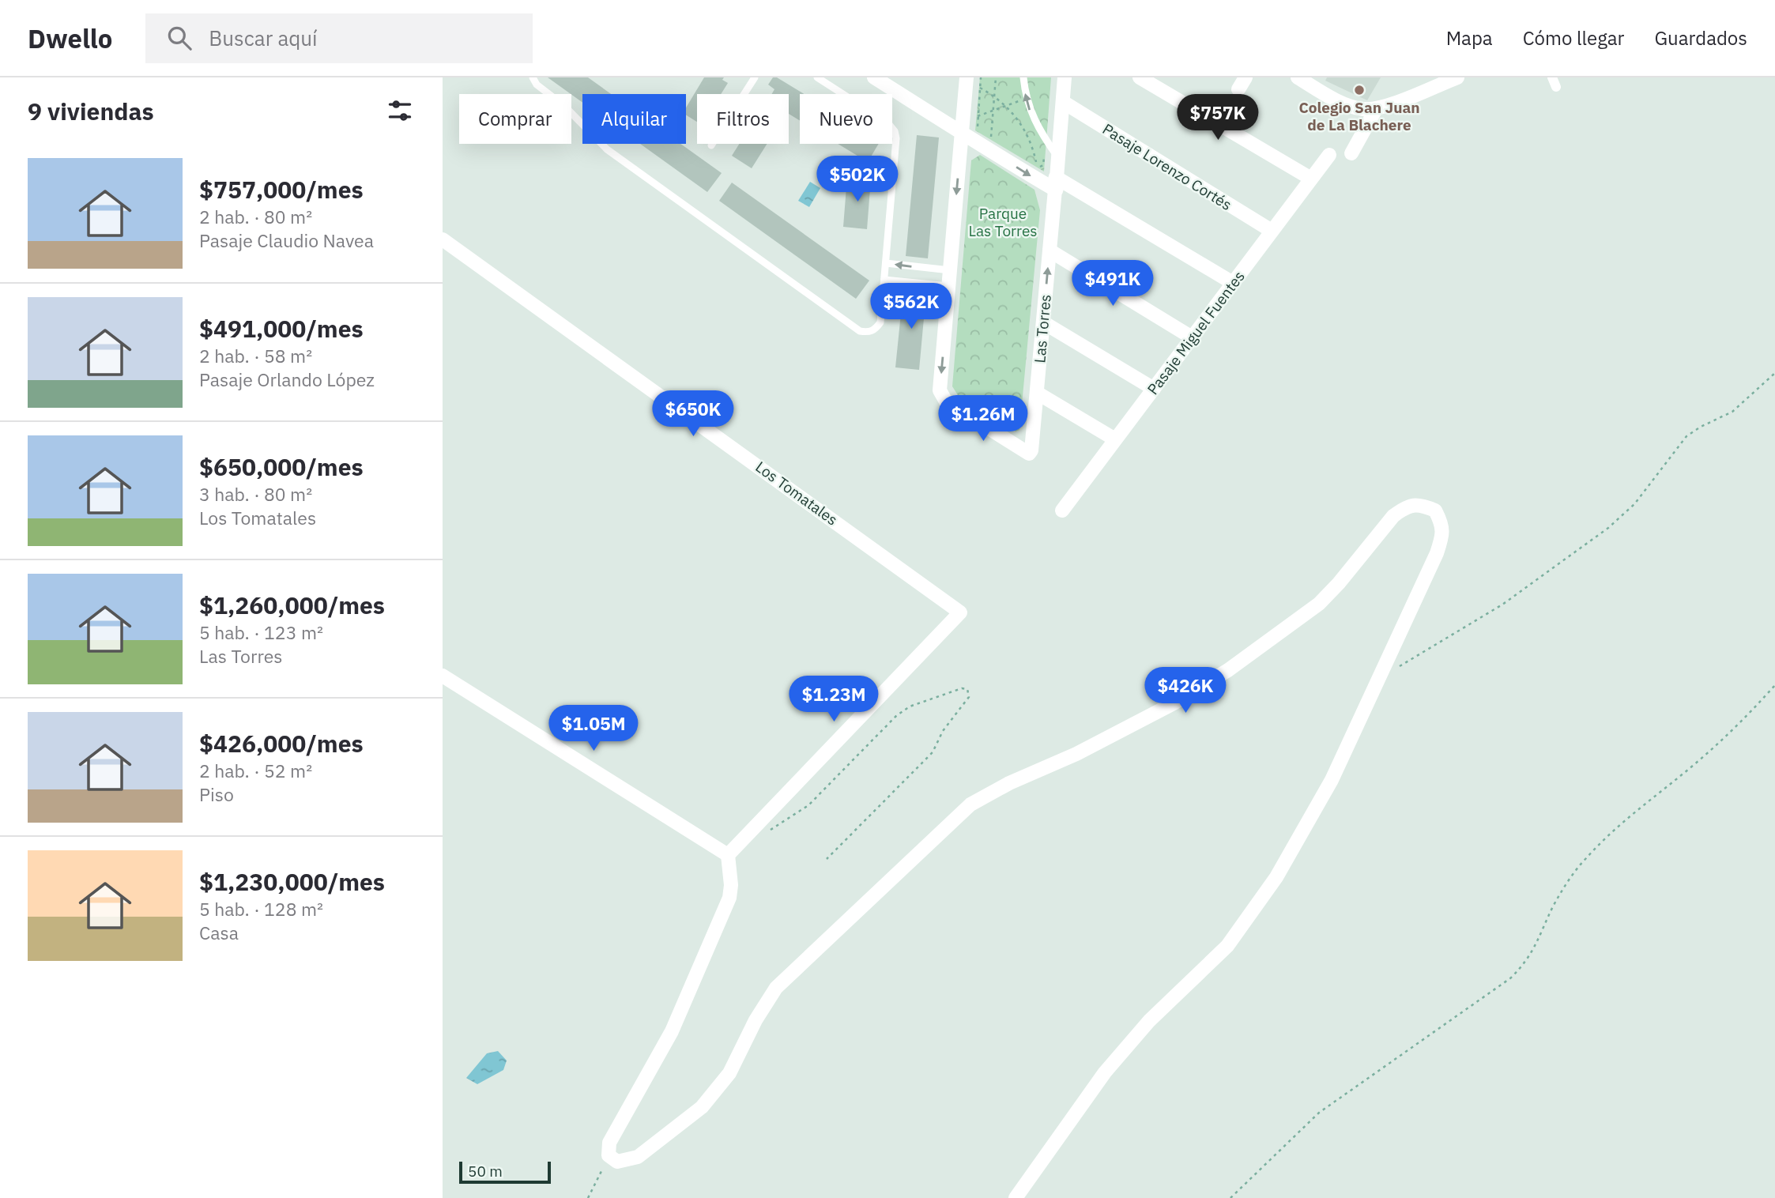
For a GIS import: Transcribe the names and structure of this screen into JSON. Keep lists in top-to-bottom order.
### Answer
{
  "streets": {
    "street": [
      "Pasaje Lorenzo Cortés",
      "Las Torres",
      "Pasaje Miguel Fuentes",
      "Los Tomatales"
    ]
  },
  "crossings": [
    ["Pasaje Lorenzo Cortés", "Las Torres"],
    ["Pasaje Lorenzo Cortés", "Pasaje Miguel Fuentes"]
  ],
  "parks": ["Parque Las Torres"],
  "places": ["Colegio San Juan de La Blachere"],
  "scale_bar": "50 m",
  "page": {
    "header": "Dwello",
    "search": "Buscar aquí",
    "nav": ["Mapa", "Cómo llegar", "Guardados"],
    "heading": "9 viviendas",
    "price": [
      "$757K",
      "$502K",
      "$491K",
      "$562K",
      "$650K",
      "$1.26M",
      "$426K",
      "$1.23M",
      "$1.05M"
    ],
    "chip": [
      "Comprar",
      "Alquilar",
      "Filtros",
      "Nuevo"
    ],
    "list": [
      {
        "name": "$757,000/mes",
        "note": "2 hab. · 80 m² · Pasaje Claudio Navea"
      },
      {
        "name": "$491,000/mes",
        "note": "2 hab. · 58 m² · Pasaje Orlando López"
      },
      {
        "name": "$650,000/mes",
        "note": "3 hab. · 80 m² · Los Tomatales"
      },
      {
        "name": "$1,260,000/mes",
        "note": "5 hab. · 123 m² · Las Torres"
      },
      {
        "name": "$426,000/mes",
        "note": "2 hab. · 52 m² · Piso"
      },
      {
        "name": "$1,230,000/mes",
        "note": "5 hab. · 128 m² · Casa"
      }
    ],
    "scale": "50 m"
  }
}
